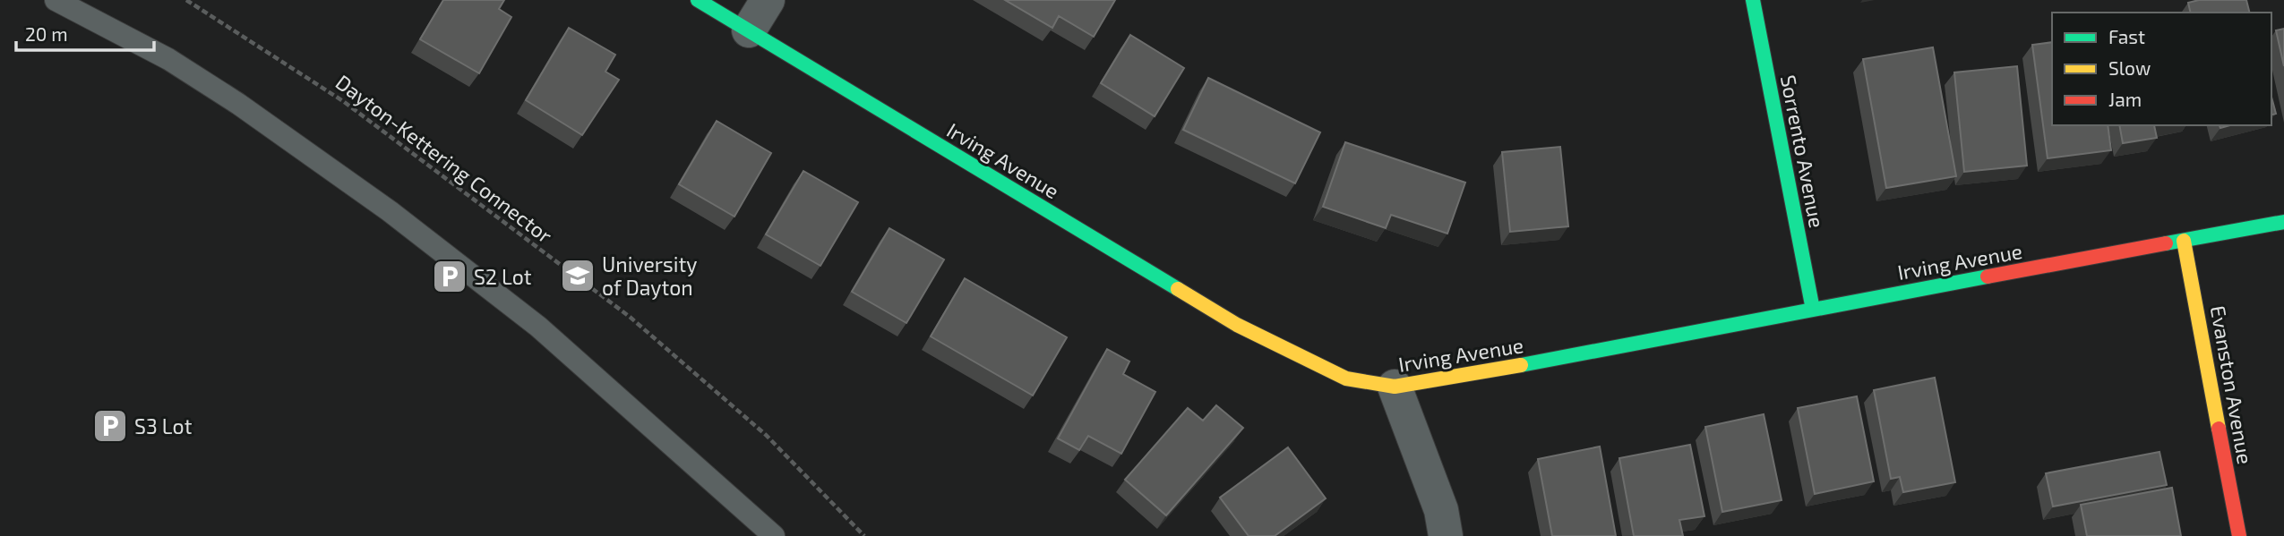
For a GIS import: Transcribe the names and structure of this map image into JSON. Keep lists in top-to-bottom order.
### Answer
{
  "streets": {
    "street": ["Sorrento Avenue", "Irving Avenue", "Evanston Avenue"],
    "path": ["Dayton-Kettering Connector"]
  },
  "crossings": [
    ["Sorrento Avenue", "Irving Avenue"],
    ["Irving Avenue", "Evanston Avenue"]
  ],
  "places": {
    "school or university": ["University of Dayton"],
    "parking": ["S2 Lot", "S3 Lot"]
  },
  "legend": ["Fast", "Slow", "Jam"],
  "scale_bar": "20 m"
}
